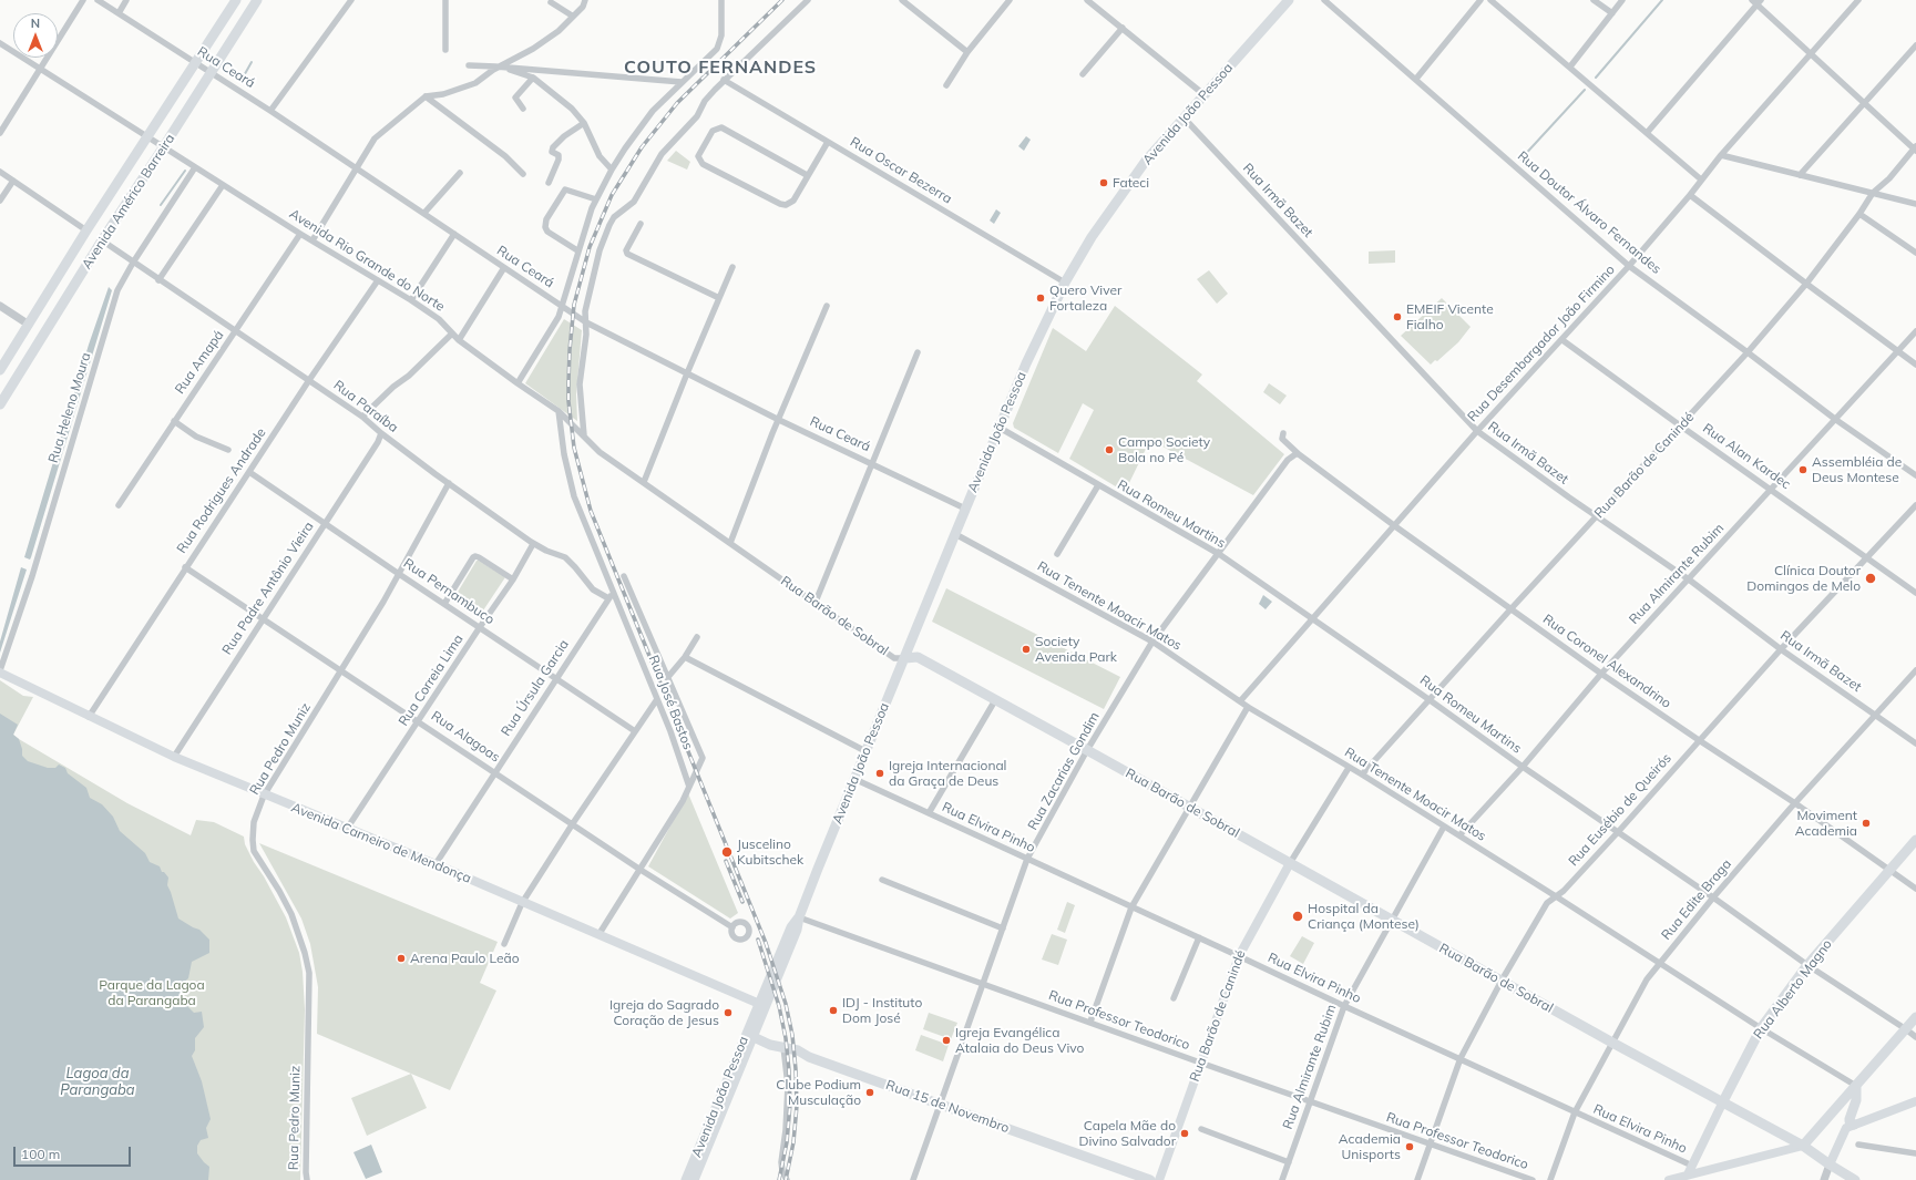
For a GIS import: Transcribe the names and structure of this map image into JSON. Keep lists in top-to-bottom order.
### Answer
{
  "streets": {
    "main road": [
      "Avenida João Pessoa",
      "Avenida Américo Barreira",
      "Rua Barão de Canindé",
      "Rua Barão de Sobral",
      "Avenida Carneiro de Mendonça",
      "Rua Alberto Magno",
      "Rua 15 de Novembro"
    ],
    "street": [
      "Rua Ceará",
      "Rua Oscar Bezerra",
      "Rua Irmã Bazet",
      "Rua Doutor Álvaro Fernandes",
      "Avenida Rio Grande do Norte",
      "Rua Desembargador João Firmino",
      "Rua Amapá",
      "Rua Paraíba",
      "Rua Heleno Moura",
      "Rua Alan Kardec",
      "Rua Rodrigues Andrade",
      "Rua Romeu Martins",
      "Rua Almirante Rubim",
      "Rua Padre Antônio Vieira",
      "Rua Pernambuco",
      "Rua Tenente Moacir Matos",
      "Rua Coronel Alexandrino",
      "Rua Correia Lima",
      "Rua Úrsula Garcia",
      "Rua José Bastos",
      "Rua Alagoas",
      "Rua Pedro Muniz",
      "Rua Zacarias Gondim",
      "Rua Eusébio de Queirós",
      "Rua Elvira Pinho",
      "Rua Edite Braga",
      "Rua Professor Teodorico"
    ]
  },
  "crossings": [
    ["Rua Ceará", "Avenida João Pessoa"],
    ["Rua Ceará", "Avenida Américo Barreira"],
    ["Avenida João Pessoa", "Rua Oscar Bezerra"],
    ["Avenida João Pessoa", "Rua Irmã Bazet"],
    ["Avenida João Pessoa", "Rua Romeu Martins"],
    ["Avenida João Pessoa", "Rua Tenente Moacir Matos"],
    ["Avenida João Pessoa", "Rua Barão de Sobral"],
    ["Avenida João Pessoa", "Rua Elvira Pinho"],
    ["Avenida João Pessoa", "Avenida Carneiro de Mendonça"],
    ["Avenida João Pessoa", "Rua Professor Teodorico"],
    ["Avenida João Pessoa", "Rua 15 de Novembro"],
    ["Rua Irmã Bazet", "Rua Desembargador João Firmino"],
    ["Rua Irmã Bazet", "Rua Barão de Canindé"],
    ["Rua Irmã Bazet", "Rua Almirante Rubim"],
    ["Rua Irmã Bazet", "Rua Eusébio de Queirós"],
    ["Rua Irmã Bazet", "Rua Edite Braga"],
    ["Avenida Américo Barreira", "Avenida Rio Grande do Norte"],
    ["Avenida Américo Barreira", "Rua Paraíba"],
    ["Rua Doutor Álvaro Fernandes", "Rua Desembargador João Firmino"],
    ["Rua Doutor Álvaro Fernandes", "Rua Barão de Canindé"],
    ["Rua Doutor Álvaro Fernandes", "Rua Almirante Rubim"],
    ["Avenida Rio Grande do Norte", "Rua Amapá"],
    ["Avenida Rio Grande do Norte", "Rua Heleno Moura"],
    ["Avenida Rio Grande do Norte", "Rua Rodrigues Andrade"],
    ["Avenida Rio Grande do Norte", "Rua Barão de Sobral"],
    ["Avenida Rio Grande do Norte", "Rua José Bastos"],
    ["Rua Desembargador João Firmino", "Rua Alan Kardec"],
    ["Rua Desembargador João Firmino", "Rua Romeu Martins"],
    ["Rua Desembargador João Firmino", "Rua Tenente Moacir Matos"],
    ["Rua Desembargador João Firmino", "Rua Coronel Alexandrino"],
    ["Rua Amapá", "Rua Paraíba"],
    ["Rua Paraíba", "Rua Heleno Moura"],
    ["Rua Paraíba", "Rua Rodrigues Andrade"],
    ["Rua Paraíba", "Rua Padre Antônio Vieira"],
    ["Rua Paraíba", "Rua Correia Lima"],
    ["Rua Paraíba", "Rua Úrsula Garcia"],
    ["Rua Paraíba", "Rua Pedro Muniz"],
    ["Rua Heleno Moura", "Avenida Carneiro de Mendonça"],
    ["Rua Alan Kardec", "Rua Barão de Canindé"],
    ["Rua Alan Kardec", "Rua Almirante Rubim"],
    ["Rua Alan Kardec", "Rua Eusébio de Queirós"],
    ["Rua Barão de Canindé", "Rua Romeu Martins"],
    ["Rua Barão de Canindé", "Rua Tenente Moacir Matos"],
    ["Rua Barão de Canindé", "Rua Barão de Sobral"],
    ["Rua Barão de Canindé", "Rua Coronel Alexandrino"],
    ["Rua Barão de Canindé", "Rua Elvira Pinho"],
    ["Rua Barão de Canindé", "Rua Professor Teodorico"],
    ["Rua Rodrigues Andrade", "Rua Pernambuco"],
    ["Rua Rodrigues Andrade", "Rua Alagoas"],
    ["Rua Rodrigues Andrade", "Avenida Carneiro de Mendonça"],
    ["Rua Romeu Martins", "Rua Almirante Rubim"],
    ["Rua Romeu Martins", "Rua Zacarias Gondim"],
    ["Rua Romeu Martins", "Rua Eusébio de Queirós"],
    ["Rua Romeu Martins", "Rua Edite Braga"],
    ["Rua Romeu Martins", "Rua Alberto Magno"],
    ["Rua Almirante Rubim", "Rua Tenente Moacir Matos"],
    ["Rua Almirante Rubim", "Rua Barão de Sobral"],
    ["Rua Almirante Rubim", "Rua Coronel Alexandrino"],
    ["Rua Almirante Rubim", "Rua Elvira Pinho"],
    ["Rua Almirante Rubim", "Rua Professor Teodorico"],
    ["Rua Padre Antônio Vieira", "Rua Pernambuco"],
    ["Rua Padre Antônio Vieira", "Rua Alagoas"],
    ["Rua Padre Antônio Vieira", "Avenida Carneiro de Mendonça"],
    ["Rua Pernambuco", "Rua Correia Lima"],
    ["Rua Pernambuco", "Rua Úrsula Garcia"],
    ["Rua Pernambuco", "Rua Pedro Muniz"],
    ["Rua Tenente Moacir Matos", "Rua Zacarias Gondim"],
    ["Rua Tenente Moacir Matos", "Rua Eusébio de Queirós"],
    ["Rua Tenente Moacir Matos", "Rua Edite Braga"],
    ["Rua Tenente Moacir Matos", "Rua Alberto Magno"],
    ["Rua Barão de Sobral", "Rua Zacarias Gondim"],
    ["Rua Barão de Sobral", "Rua Eusébio de Queirós"],
    ["Rua Barão de Sobral", "Rua Edite Braga"],
    ["Rua Barão de Sobral", "Rua Alberto Magno"],
    ["Rua Coronel Alexandrino", "Rua Zacarias Gondim"],
    ["Rua Coronel Alexandrino", "Rua Eusébio de Queirós"],
    ["Rua Coronel Alexandrino", "Rua Edite Braga"],
    ["Rua Coronel Alexandrino", "Rua Alberto Magno"],
    ["Rua Correia Lima", "Rua Alagoas"],
    ["Rua Correia Lima", "Avenida Carneiro de Mendonça"],
    ["Rua Úrsula Garcia", "Rua José Bastos"],
    ["Rua Úrsula Garcia", "Rua Alagoas"],
    ["Rua Úrsula Garcia", "Avenida Carneiro de Mendonça"],
    ["Rua Alagoas", "Rua Pedro Muniz"],
    ["Rua Pedro Muniz", "Avenida Carneiro de Mendonça"],
    ["Rua Zacarias Gondim", "Rua Elvira Pinho"],
    ["Rua Zacarias Gondim", "Rua Professor Teodorico"],
    ["Rua Zacarias Gondim", "Rua 15 de Novembro"],
    ["Rua Eusébio de Queirós", "Rua Elvira Pinho"],
    ["Rua Eusébio de Queirós", "Rua Professor Teodorico"],
    ["Rua Elvira Pinho", "Rua Edite Braga"],
    ["Rua Elvira Pinho", "Rua Alberto Magno"]
  ],
  "districts": ["COUTO FERNANDES"],
  "water": ["Lagoa da Parangaba"],
  "parks": ["Parque da Lagoa da Parangaba"],
  "places": [
    "Fateci",
    "Quero Viver Fortaleza",
    "EMEIF Vicente Fialho",
    "Campo Society Bola no Pé",
    "Assembléia de Deus Montese",
    "Clínica Doutor Domingos de Melo",
    "Society Avenida Park",
    "Igreja Internacional da Graça de Deus",
    "Moviment Academia",
    "Juscelino Kubitschek",
    "Hospital da Criança (Montese)",
    "Arena Paulo Leão",
    "IDJ - Instituto Dom José",
    "Igreja do Sagrado Coração de Jesus",
    "Igreja Evangélica Atalaia do Deus Vivo",
    "Clube Podium Musculação",
    "Capela Mãe do Divino Salvador",
    "Academia Unisports"
  ],
  "scale_bar": "100 m",
  "north": "top"
}
